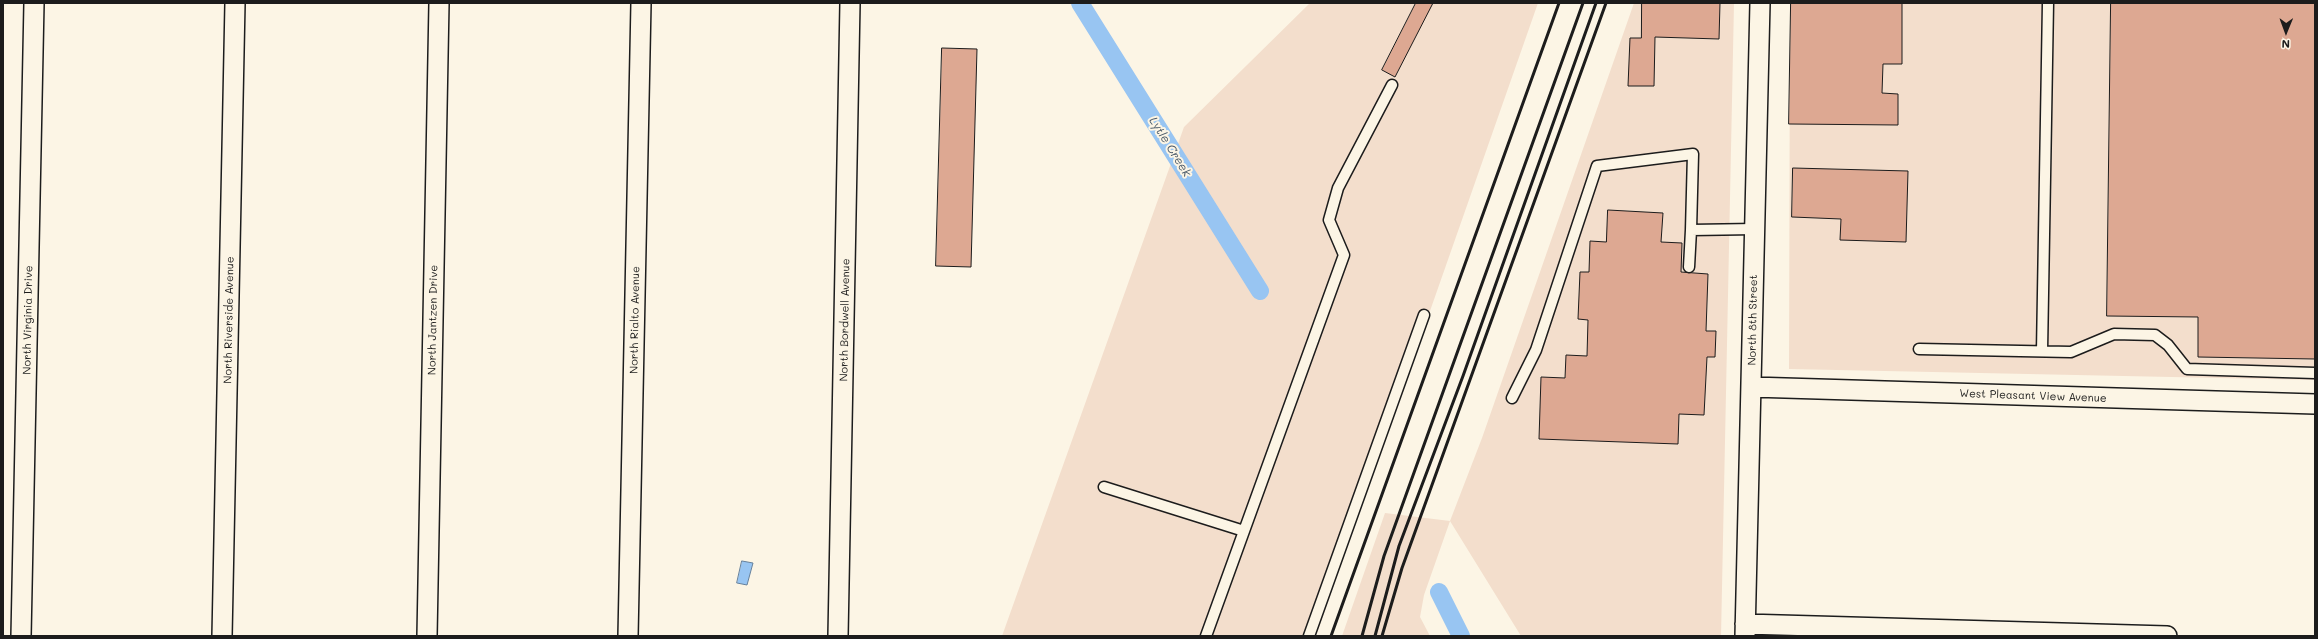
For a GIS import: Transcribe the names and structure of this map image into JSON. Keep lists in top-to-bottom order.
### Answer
{
  "streets": {
    "street": [
      "North Virginia Drive",
      "North Riverside Avenue",
      "North Jantzen Drive",
      "North Rialto Avenue",
      "North Bordwell Avenue",
      "North 8th Street",
      "West Pleasant View Avenue"
    ]
  },
  "crossings": [
    ["North 8th Street", "West Pleasant View Avenue"]
  ],
  "water": ["Lytle Creek"],
  "north": "bottom"
}
